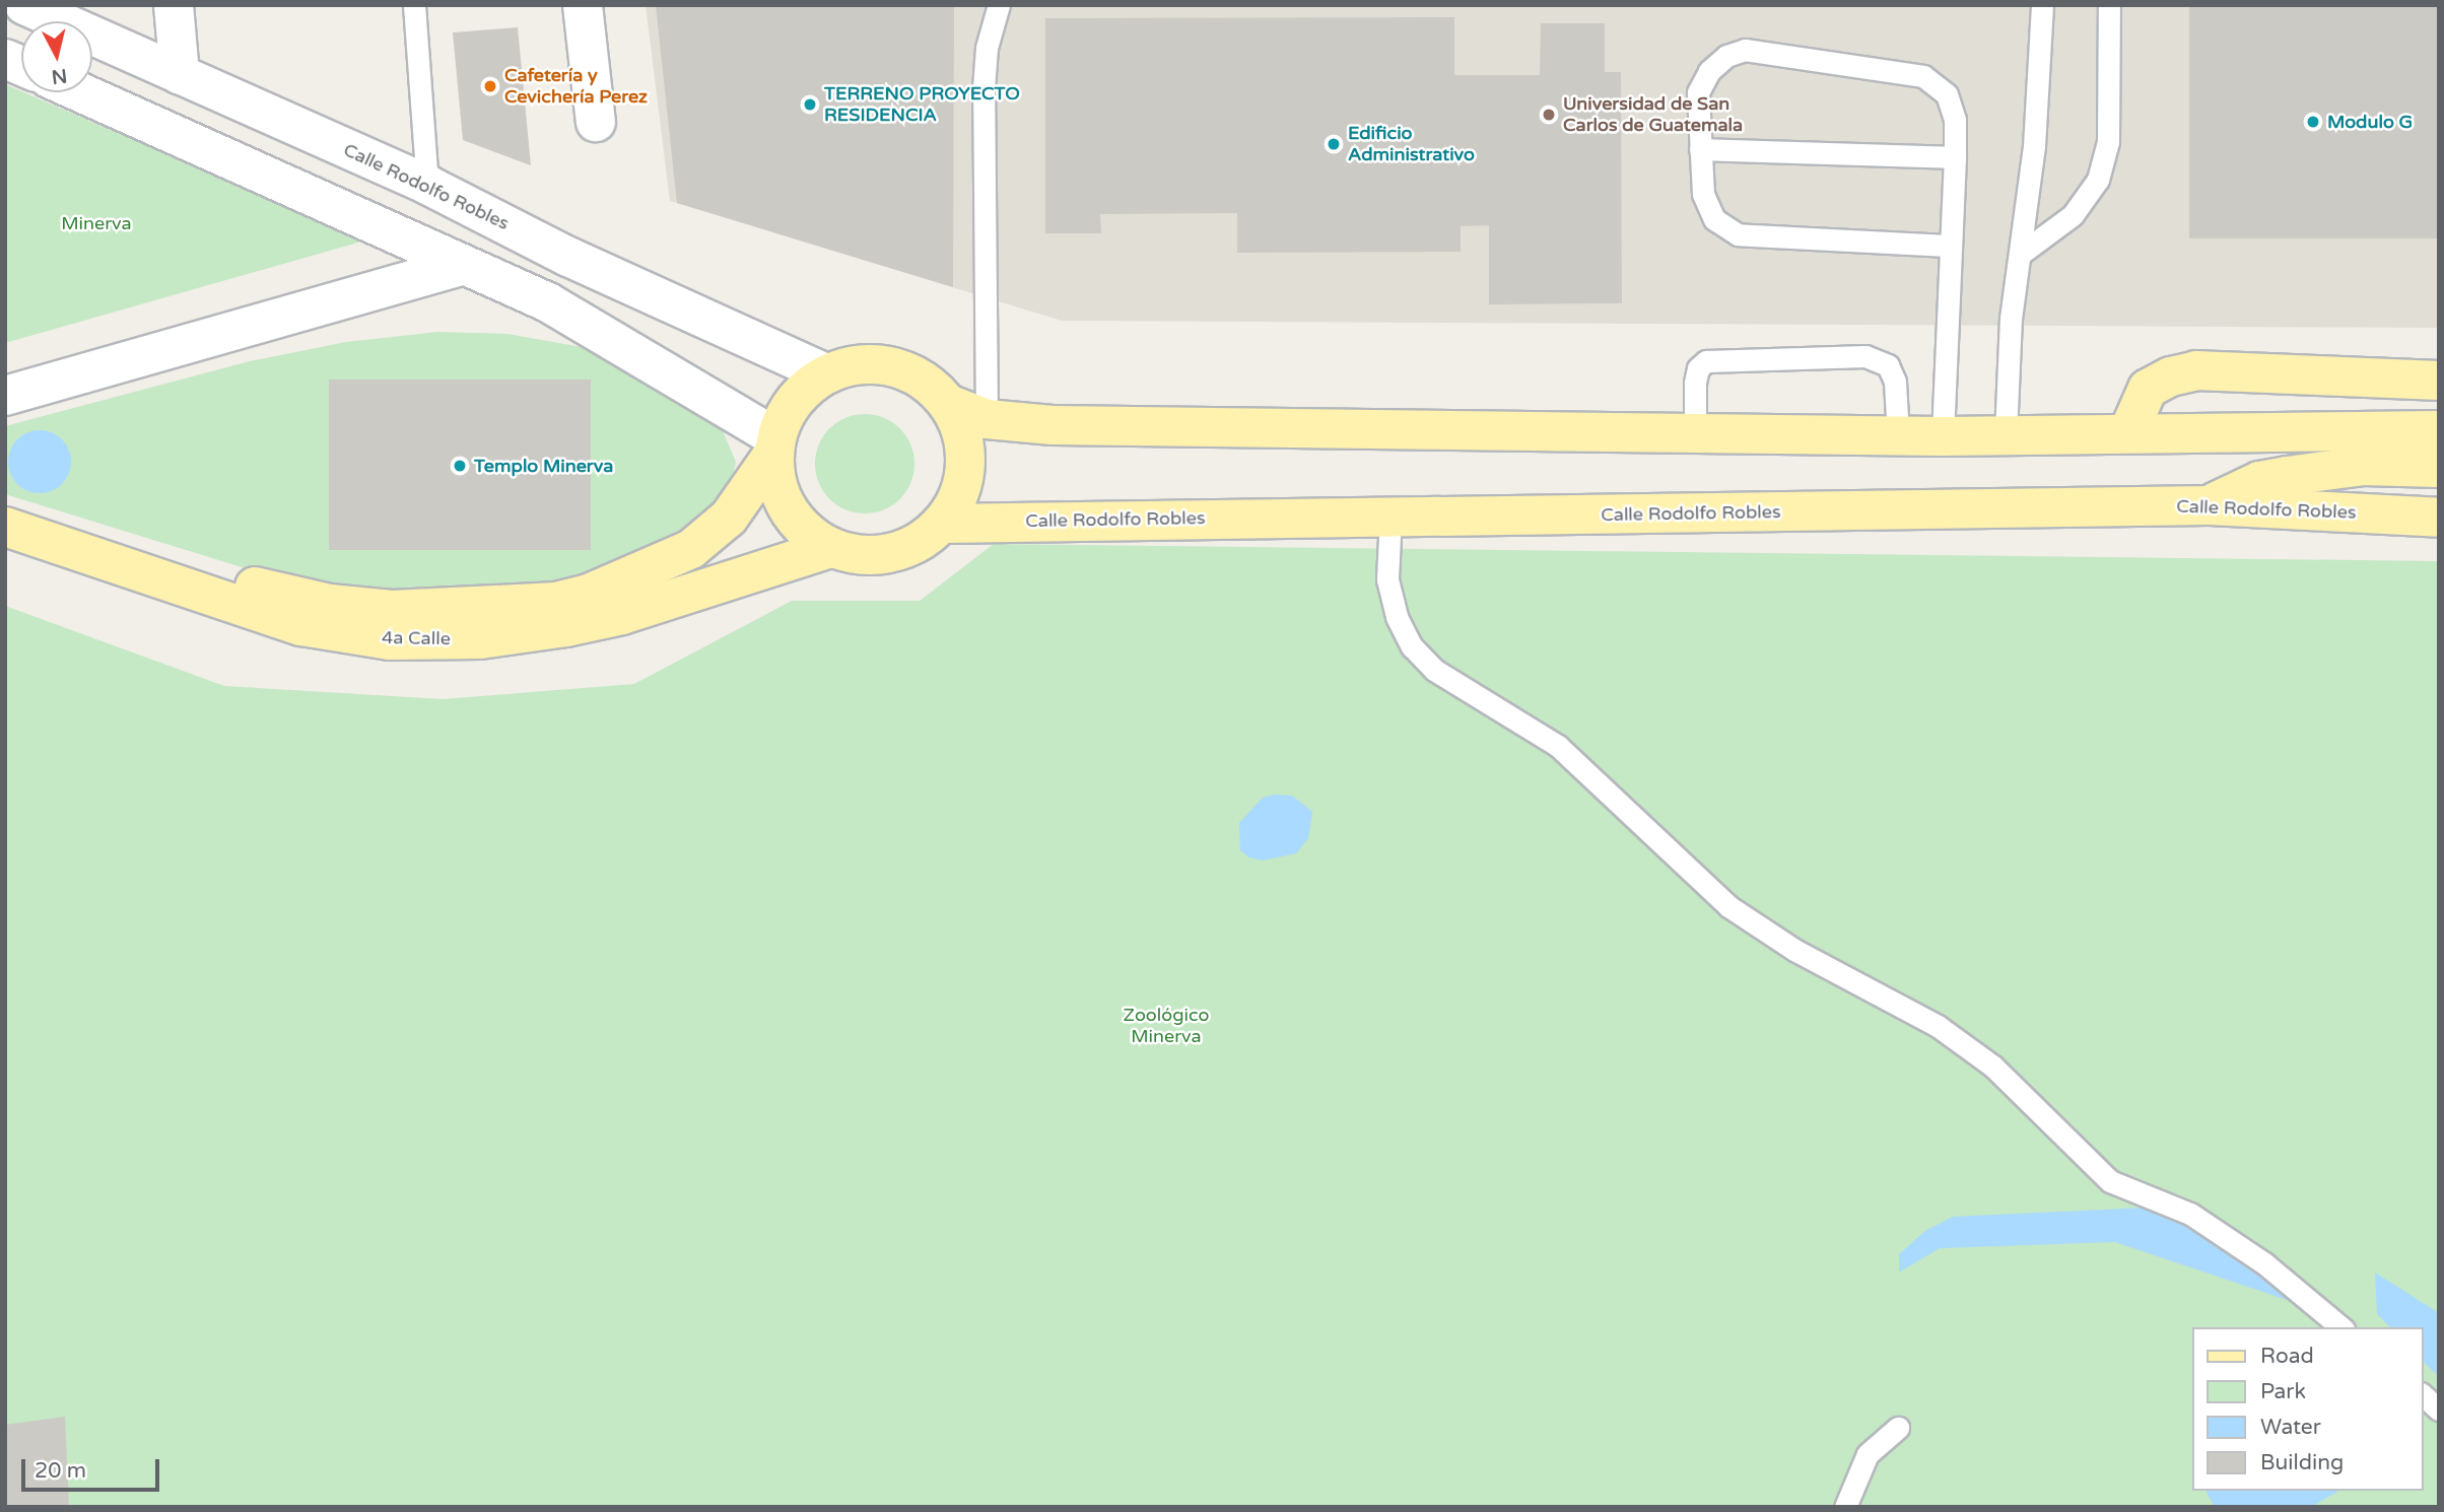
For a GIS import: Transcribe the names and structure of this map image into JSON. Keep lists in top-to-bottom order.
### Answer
{
  "streets": {
    "main road": ["Calle Rodolfo Robles", "4a Calle"]
  },
  "crossings": [
    ["Calle Rodolfo Robles", "4a Calle"]
  ],
  "parks": ["Minerva", "Zoológico Minerva"],
  "places": [
    "Cafetería y Cevichería Perez",
    "TERRENO PROYECTO RESIDENCIA",
    "Universidad de San Carlos de Guatemala",
    "Modulo G",
    "Edificio Administrativo",
    "Templo Minerva"
  ],
  "legend": [
    "Road",
    "Park",
    "Water",
    "Building"
  ],
  "scale_bar": "20 m",
  "north": "bottom"
}
